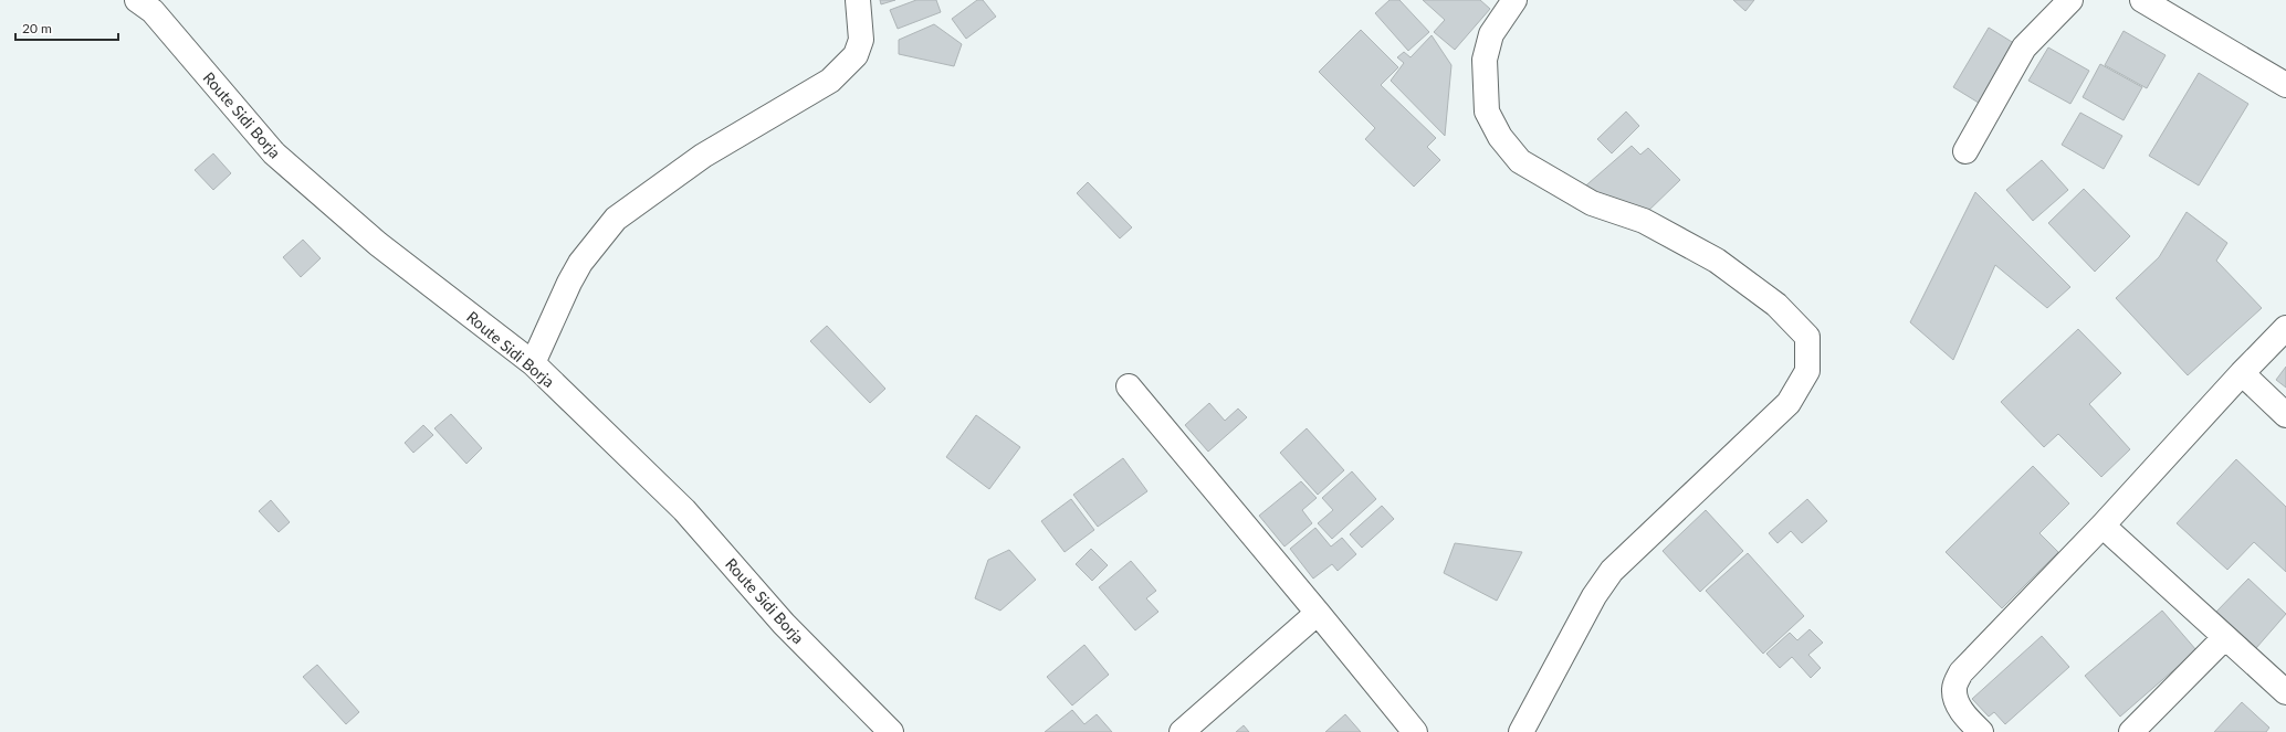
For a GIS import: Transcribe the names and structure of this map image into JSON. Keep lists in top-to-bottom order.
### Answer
{
  "streets": {
    "street": ["Route Sidi Borja"]
  },
  "scale_bar": "20 m"
}
